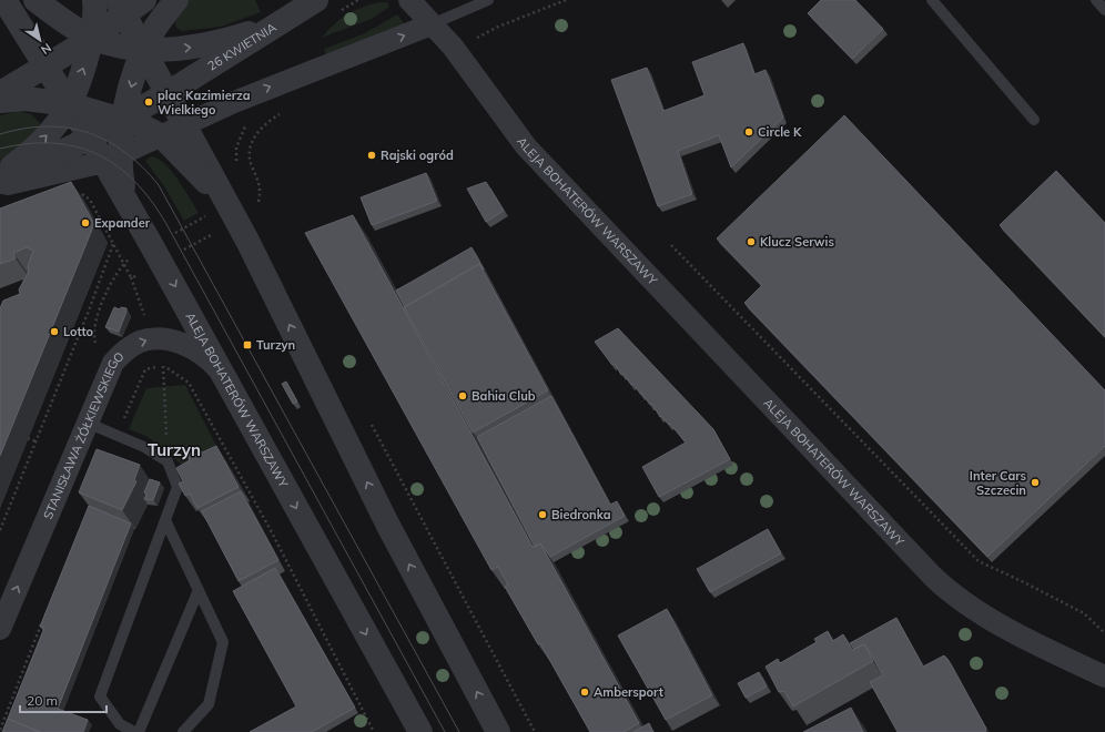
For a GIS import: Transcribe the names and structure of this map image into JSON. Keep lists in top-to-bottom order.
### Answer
{
  "streets": {
    "street": ["26 KWIETNIA", "ALEJA BOHATERÓW WARSZAWY", "STANISŁAWA ŻÓŁKIEWSKIEGO"]
  },
  "crossings": [
    ["ALEJA BOHATERÓW WARSZAWY", "STANISŁAWA ŻÓŁKIEWSKIEGO"]
  ],
  "districts": ["Turzyn"],
  "places": {
    "other": [
      "plac Kazimierza Wielkiego",
      "Circle K",
      "Rajski ogród",
      "Expander",
      "Klucz Serwis",
      "Lotto",
      "Bahia Club",
      "Inter Cars Szczecin",
      "Biedronka",
      "Ambersport"
    ],
    "transit": ["Turzyn"]
  },
  "scale_bar": "20 m",
  "north": "bottom right"
}
